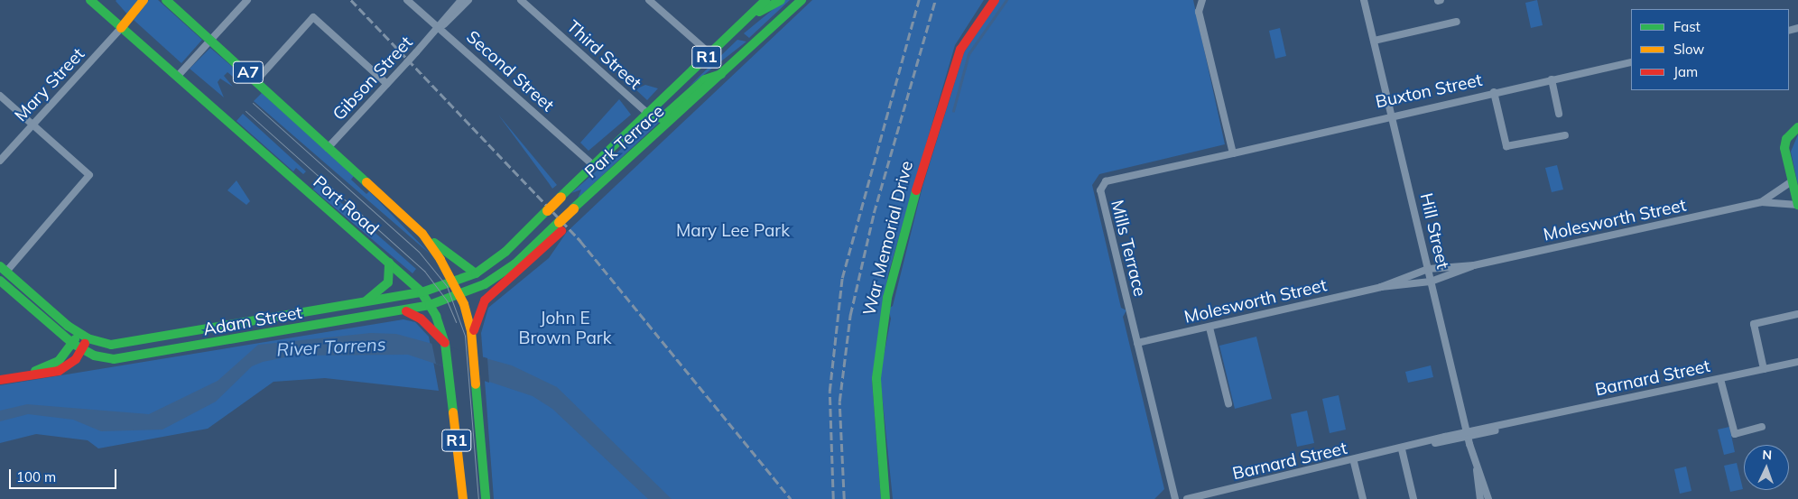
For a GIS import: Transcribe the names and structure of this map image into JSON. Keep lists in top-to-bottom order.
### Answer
{
  "streets": {
    "main road": [
      "R1",
      "A7",
      "Park Terrace",
      "Port Road",
      "War Memorial Drive",
      "Adam Street"
    ],
    "street": [
      "Third Street",
      "Second Street",
      "Gibson Street",
      "Mary Street",
      "Buxton Street",
      "Molesworth Street",
      "Hill Street",
      "Mills Terrace",
      "Barnard Street"
    ]
  },
  "crossings": [
    ["Third Street", "Park Terrace"],
    ["R1", "Park Terrace"],
    ["R1", "Port Road"],
    ["R1", "Adam Street"],
    ["Second Street", "Gibson Street"],
    ["Second Street", "Park Terrace"],
    ["Gibson Street", "Port Road"],
    ["Mary Street", "Port Road"],
    ["Buxton Street", "Hill Street"],
    ["Buxton Street", "Mills Terrace"],
    ["Park Terrace", "Port Road"],
    ["Park Terrace", "Adam Street"],
    ["Port Road", "Adam Street"],
    ["Molesworth Street", "Hill Street"],
    ["Molesworth Street", "Mills Terrace"],
    ["Hill Street", "Barnard Street"]
  ],
  "water": ["River Torrens"],
  "parks": ["Mary Lee Park", "John E Brown Park"],
  "legend": ["Fast", "Slow", "Jam"],
  "scale_bar": "100 m",
  "north": "top"
}
